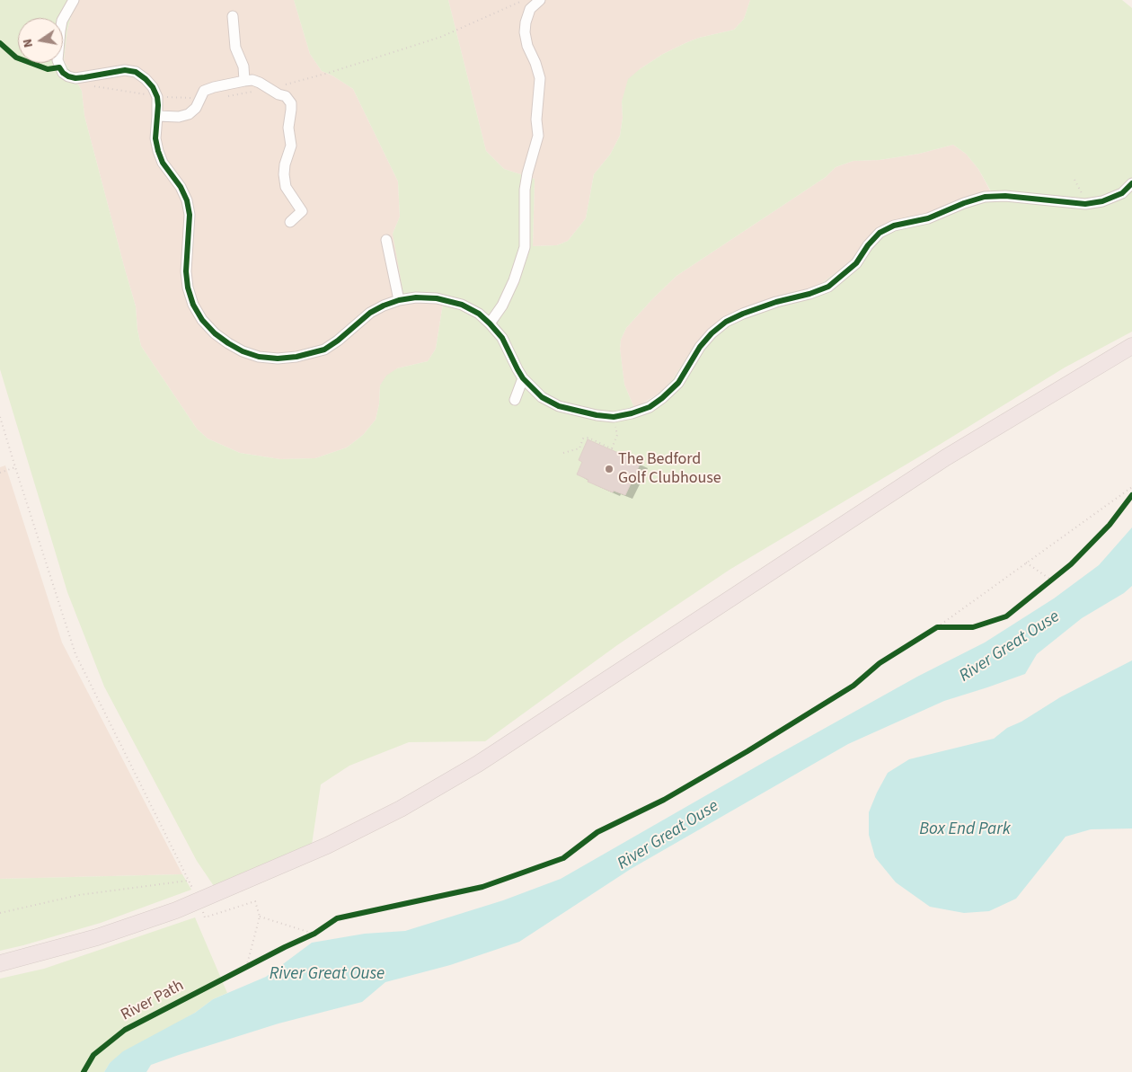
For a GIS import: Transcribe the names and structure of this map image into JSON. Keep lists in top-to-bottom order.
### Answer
{
  "streets": {
    "cycle path": ["River Path"]
  },
  "water": ["River Great Ouse", "Box End Park"],
  "places": ["The Bedford Golf Clubhouse"],
  "north": "left"
}
